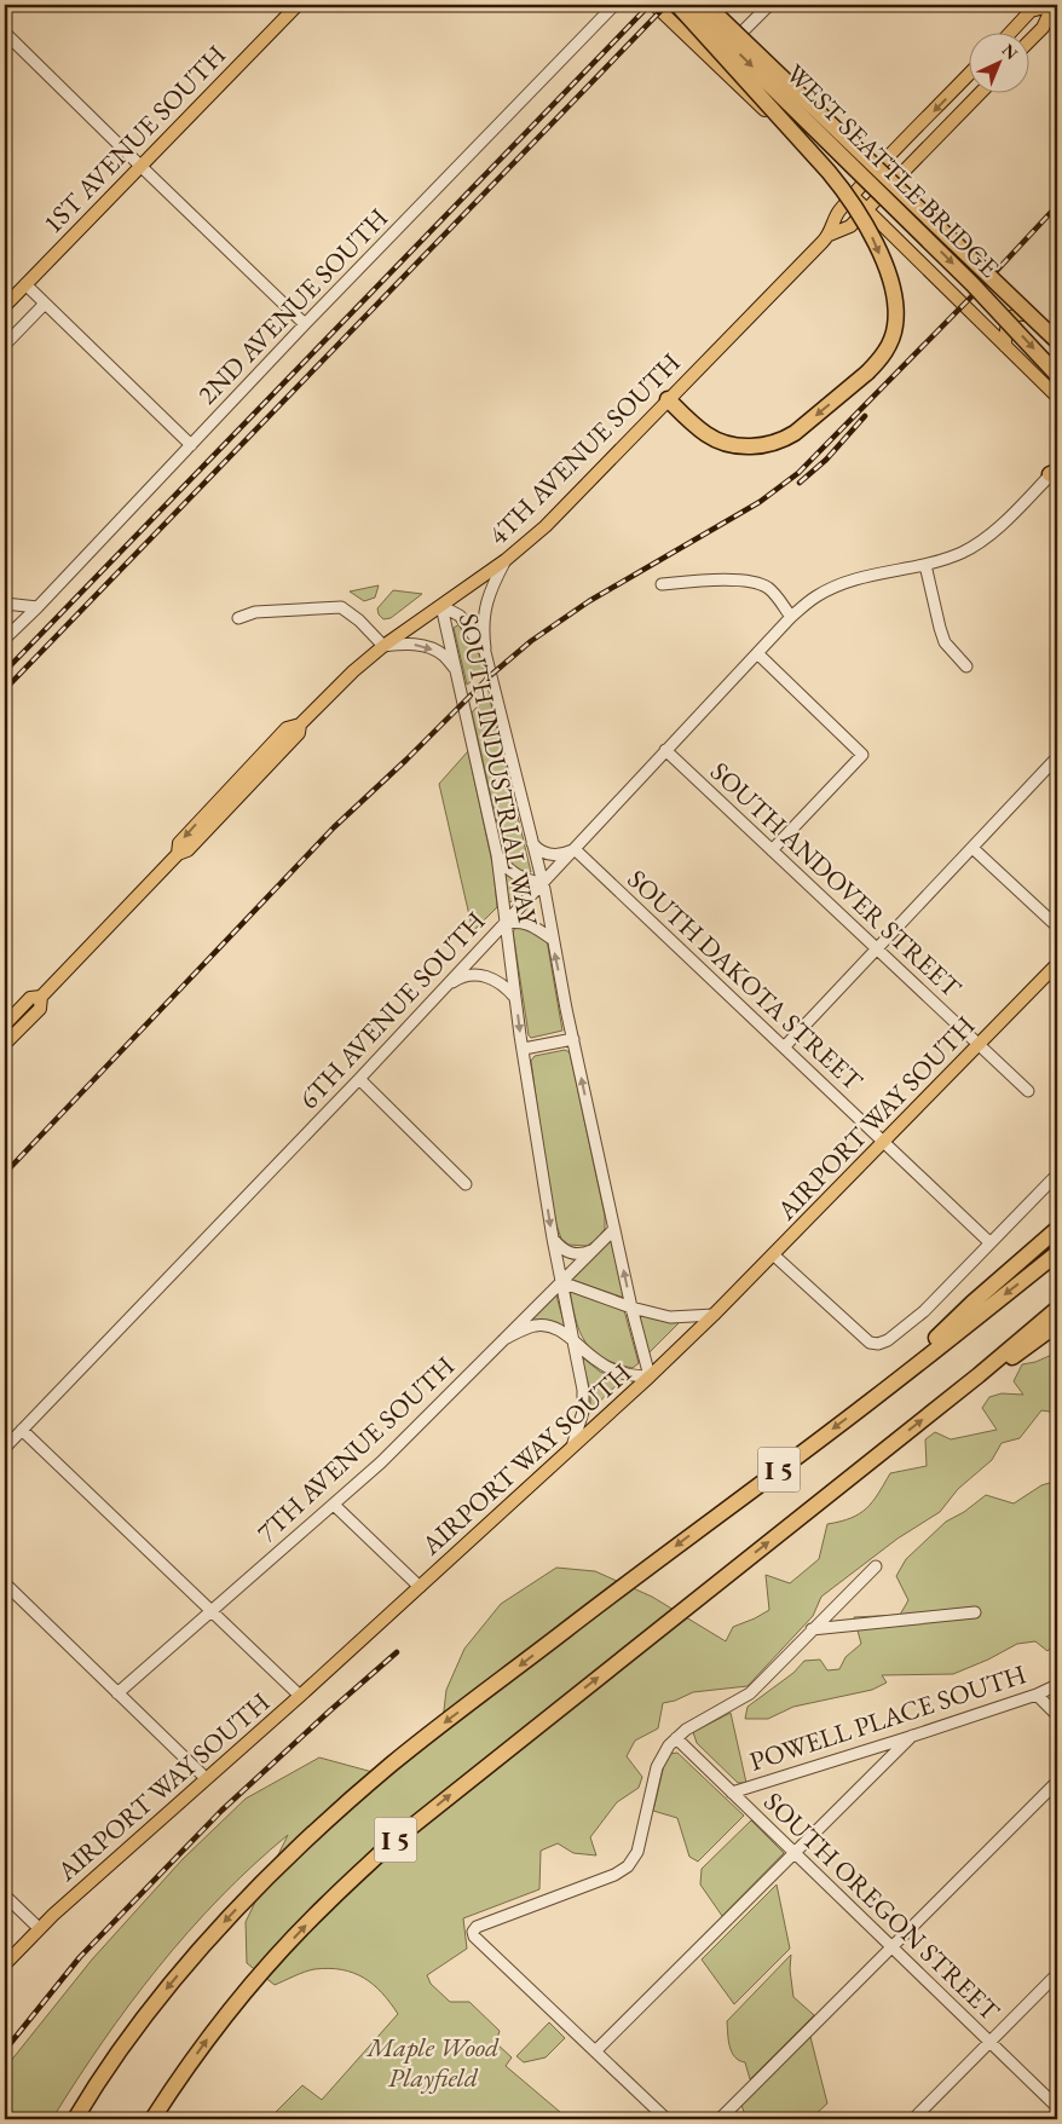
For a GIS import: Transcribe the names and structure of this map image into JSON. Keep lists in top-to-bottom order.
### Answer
{
  "streets": {
    "highway": ["WEST SEATTLE BRIDGE", "I 5"],
    "main road": ["1ST AVENUE SOUTH", "4TH AVENUE SOUTH", "AIRPORT WAY SOUTH"],
    "street": [
      "2ND AVENUE SOUTH",
      "SOUTH INDUSTRIAL WAY",
      "SOUTH ANDOVER STREET",
      "SOUTH DAKOTA STREET",
      "6TH AVENUE SOUTH",
      "7TH AVENUE SOUTH",
      "POWELL PLACE SOUTH",
      "SOUTH OREGON STREET"
    ]
  },
  "crossings": [
    ["4TH AVENUE SOUTH", "SOUTH INDUSTRIAL WAY"],
    ["SOUTH INDUSTRIAL WAY", "6TH AVENUE SOUTH"],
    ["SOUTH INDUSTRIAL WAY", "AIRPORT WAY SOUTH"],
    ["SOUTH INDUSTRIAL WAY", "7TH AVENUE SOUTH"],
    ["SOUTH ANDOVER STREET", "6TH AVENUE SOUTH"],
    ["SOUTH ANDOVER STREET", "AIRPORT WAY SOUTH"],
    ["SOUTH DAKOTA STREET", "6TH AVENUE SOUTH"],
    ["SOUTH DAKOTA STREET", "AIRPORT WAY SOUTH"],
    ["POWELL PLACE SOUTH", "SOUTH OREGON STREET"]
  ],
  "parks": ["Maple Wood Playfield"],
  "north": "top right"
}
